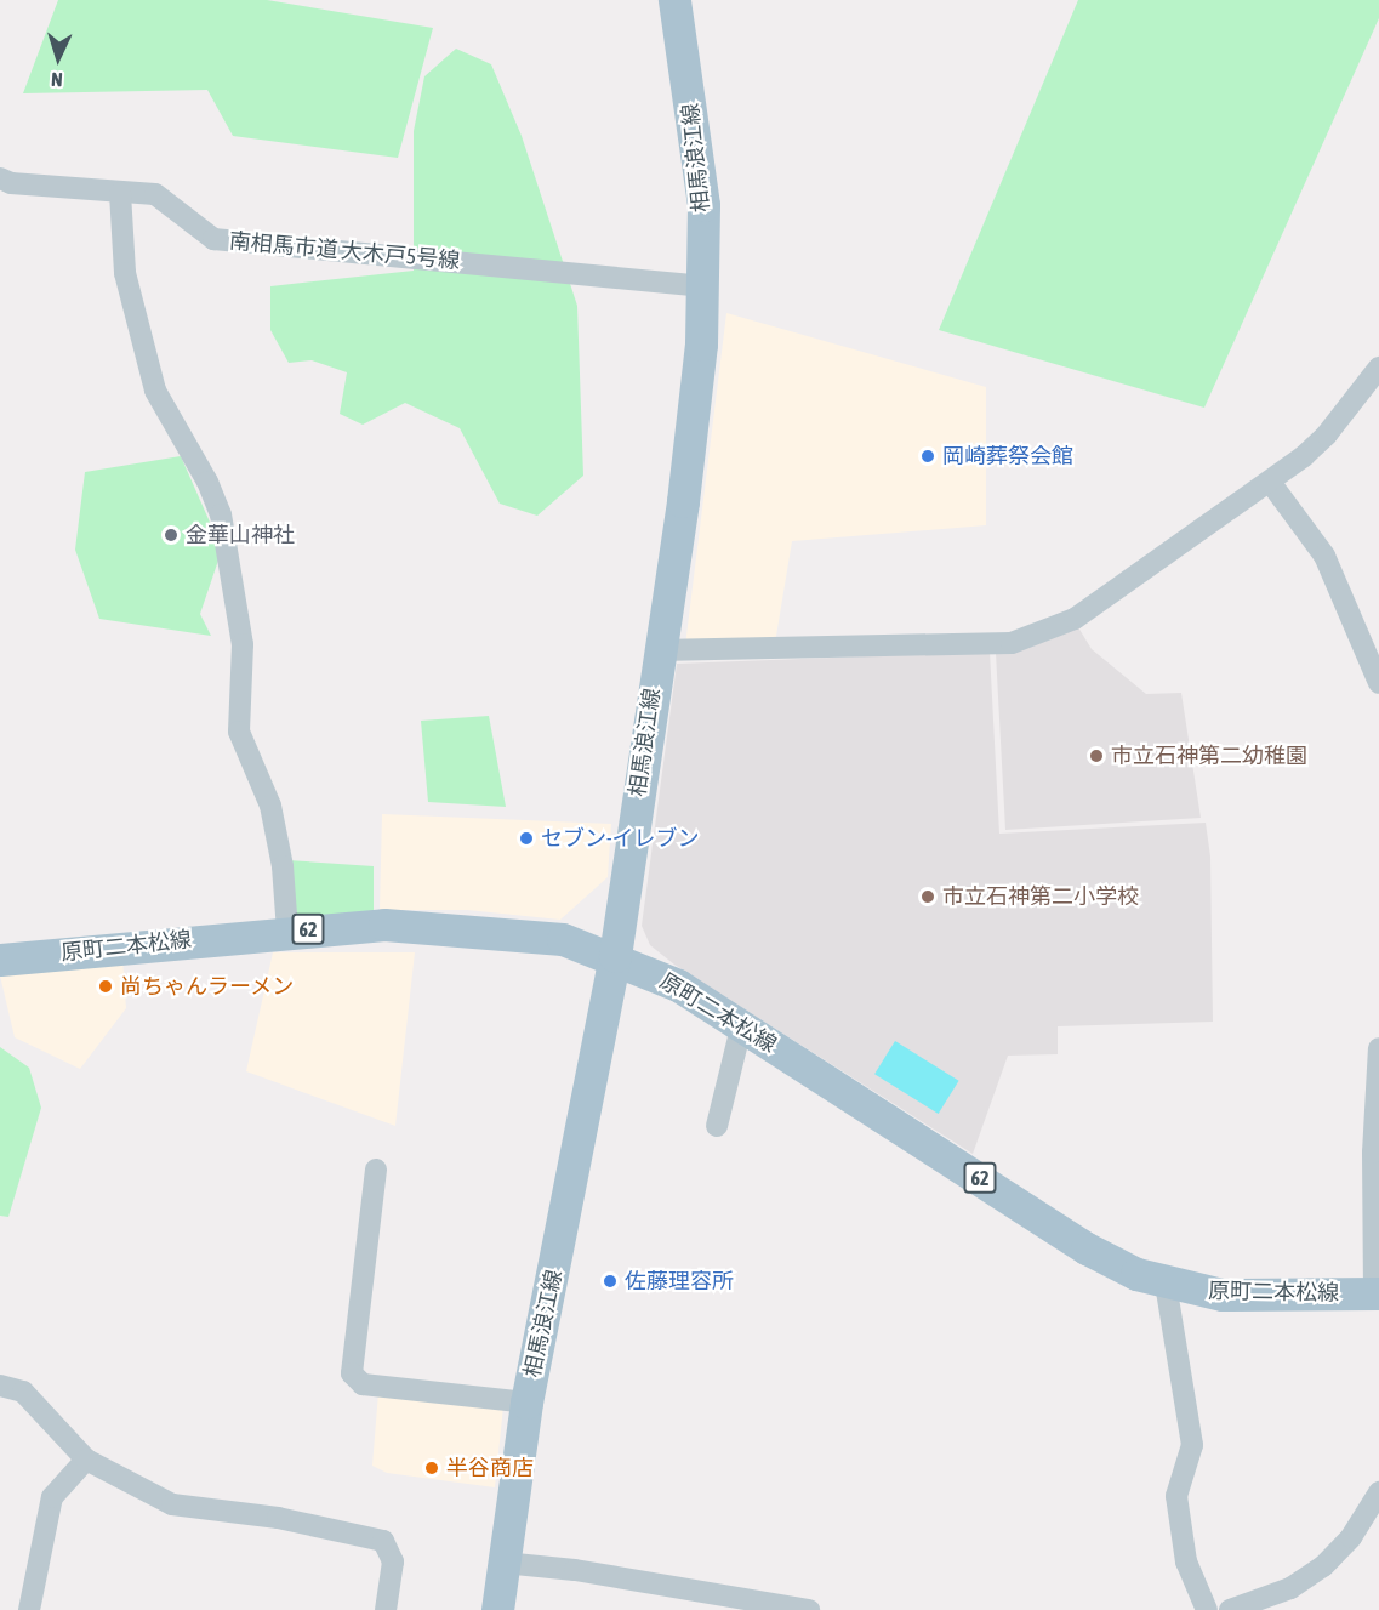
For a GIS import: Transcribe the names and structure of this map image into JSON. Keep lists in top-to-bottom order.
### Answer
{
  "streets": {
    "main road": ["相馬浪江線", "62", "原町二本松線"],
    "street": ["南相馬市道 大木戸5号線"]
  },
  "crossings": [
    ["相馬浪江線", "南相馬市道 大木戸5号線"],
    ["相馬浪江線", "原町二本松線"]
  ],
  "places": [
    "岡崎葬祭会館",
    "金華山神社",
    "市立石神第二幼稚園",
    "セブン-イレブン",
    "市立石神第二小学校",
    "尚ちゃんラーメン",
    "佐藤理容所",
    "半谷商店"
  ],
  "north": "bottom"
}
